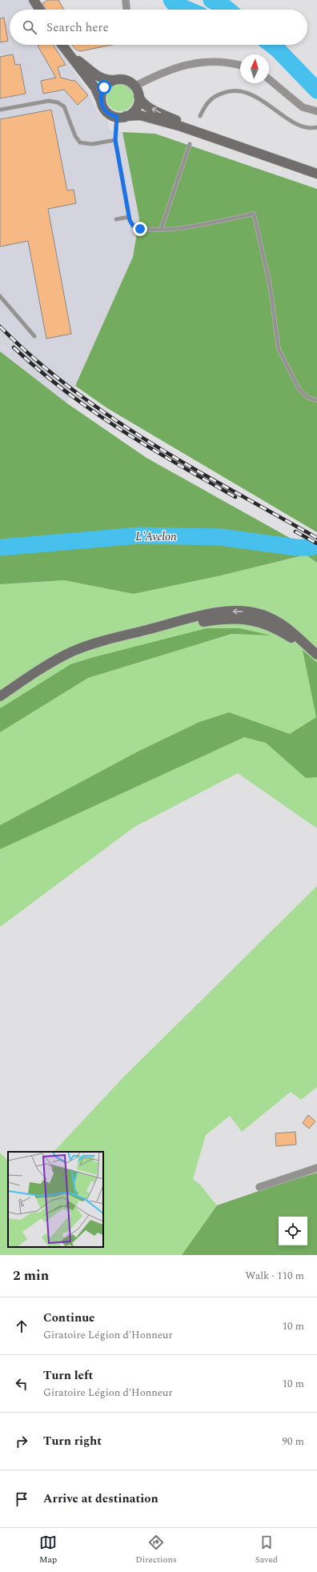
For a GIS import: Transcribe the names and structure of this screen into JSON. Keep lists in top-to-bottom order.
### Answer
{
  "water": ["L'Avelon"],
  "north": "top",
  "page": {
    "search": "Search here",
    "heading": ["2 min", "Walk · 110 m"],
    "list": [
      ["Continue", "Giratoire Légion d'Honneur", "10 m"],
      ["Turn left", "Giratoire Légion d'Honneur", "10 m"],
      ["Turn right", "90 m"],
      "Arrive at destination"
    ],
    "nav": ["Map", "Directions", "Saved"]
  }
}
